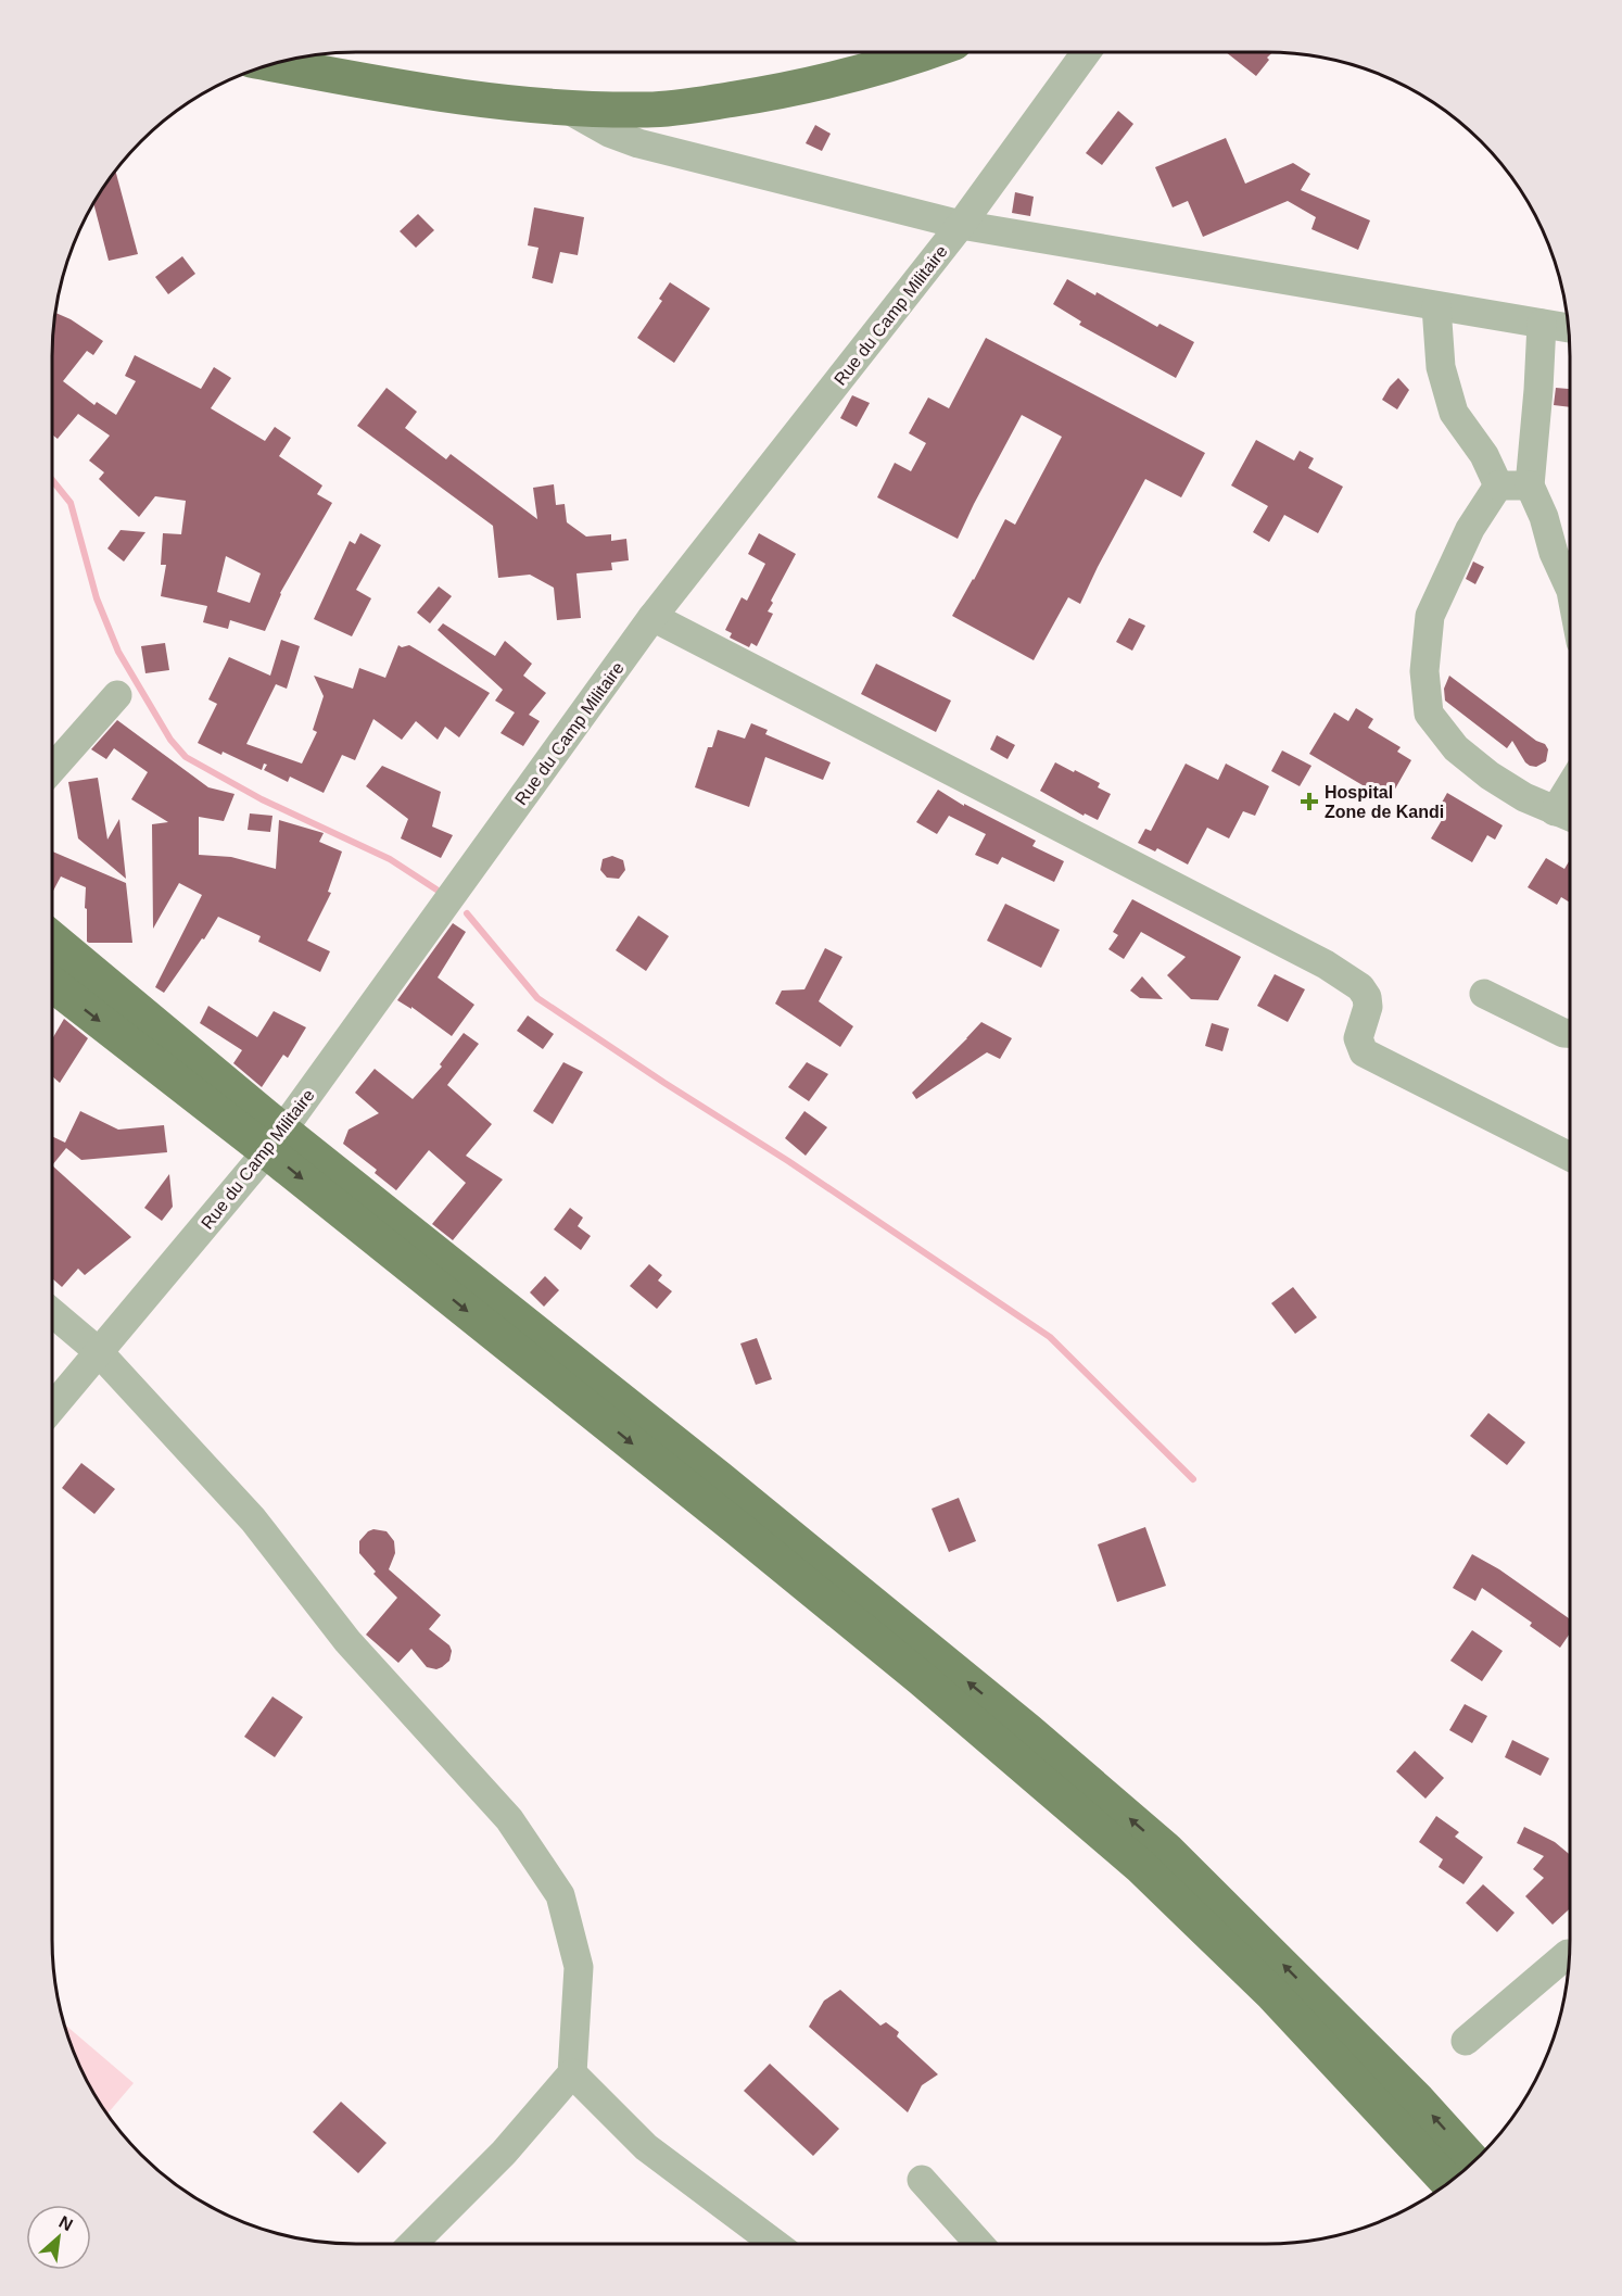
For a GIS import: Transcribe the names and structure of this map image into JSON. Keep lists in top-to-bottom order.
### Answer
{
  "streets": {
    "street": ["Rue du Camp Militaire"]
  },
  "places": {
    "health": ["Hospital Zone de Kandi"]
  },
  "north": "top right"
}
